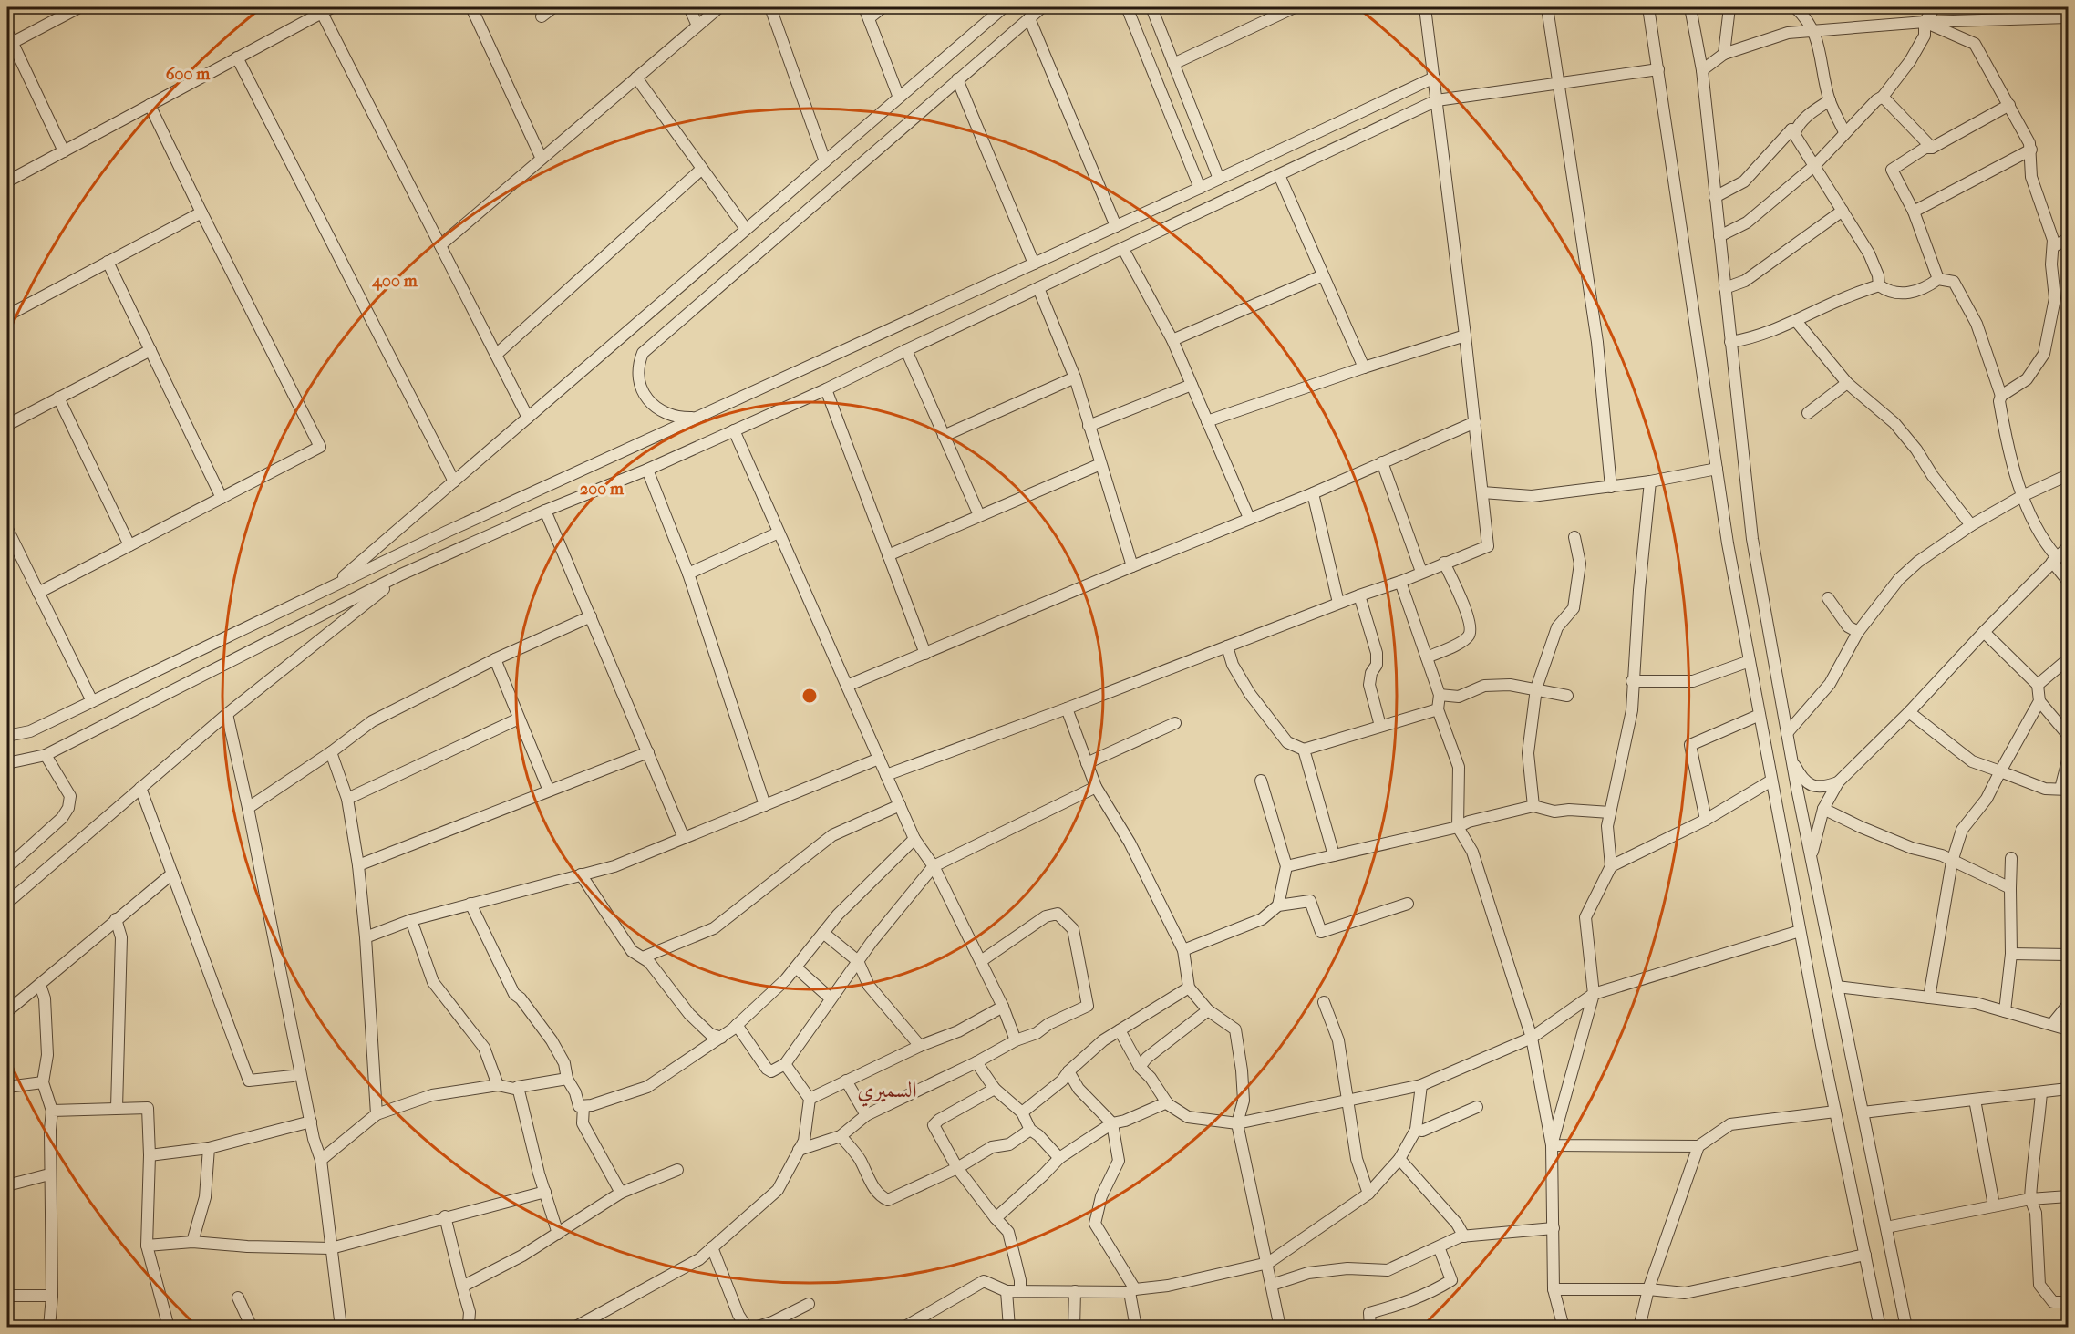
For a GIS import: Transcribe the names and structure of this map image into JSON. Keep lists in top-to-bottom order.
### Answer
{
  "districts": ["السميري"],
  "rings": ["600 m", "400 m", "200 m"]
}
